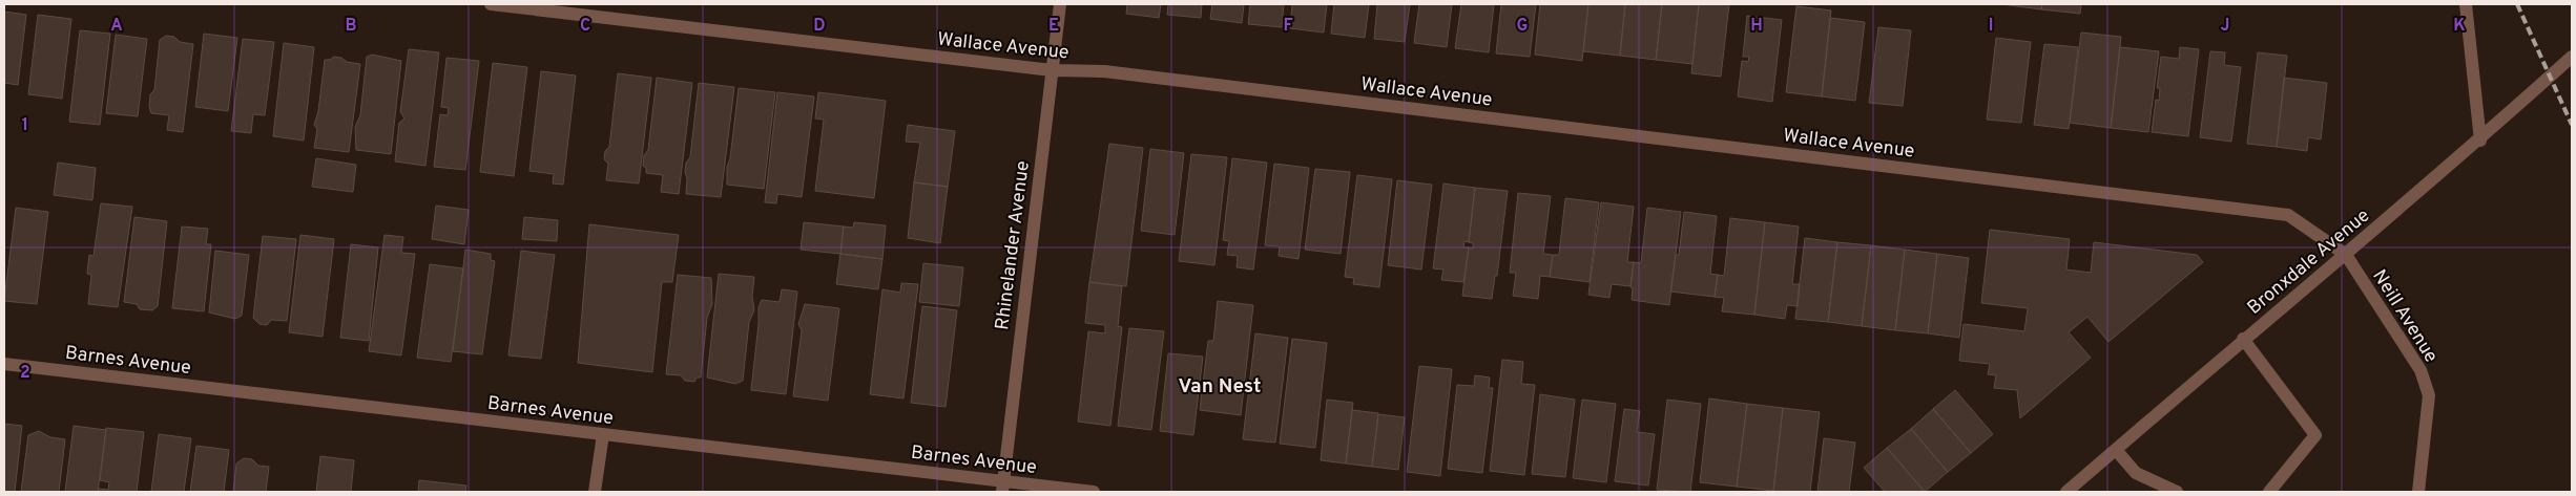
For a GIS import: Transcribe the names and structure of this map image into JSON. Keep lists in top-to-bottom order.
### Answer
{
  "streets": {
    "street": [
      "Wallace Avenue",
      "Rhinelander Avenue",
      "Bronxdale Avenue",
      "Neill Avenue",
      "Barnes Avenue"
    ]
  },
  "crossings": [
    ["Wallace Avenue", "Rhinelander Avenue"],
    ["Wallace Avenue", "Bronxdale Avenue"],
    ["Wallace Avenue", "Neill Avenue"],
    ["Rhinelander Avenue", "Barnes Avenue"],
    ["Bronxdale Avenue", "Neill Avenue"]
  ],
  "districts": ["Van Nest"],
  "grid": {
    "columns": [
      "A",
      "B",
      "C",
      "D",
      "E",
      "F",
      "G",
      "H",
      "I",
      "J",
      "K"
    ],
    "rows": ["1", "2"]
  }
}
